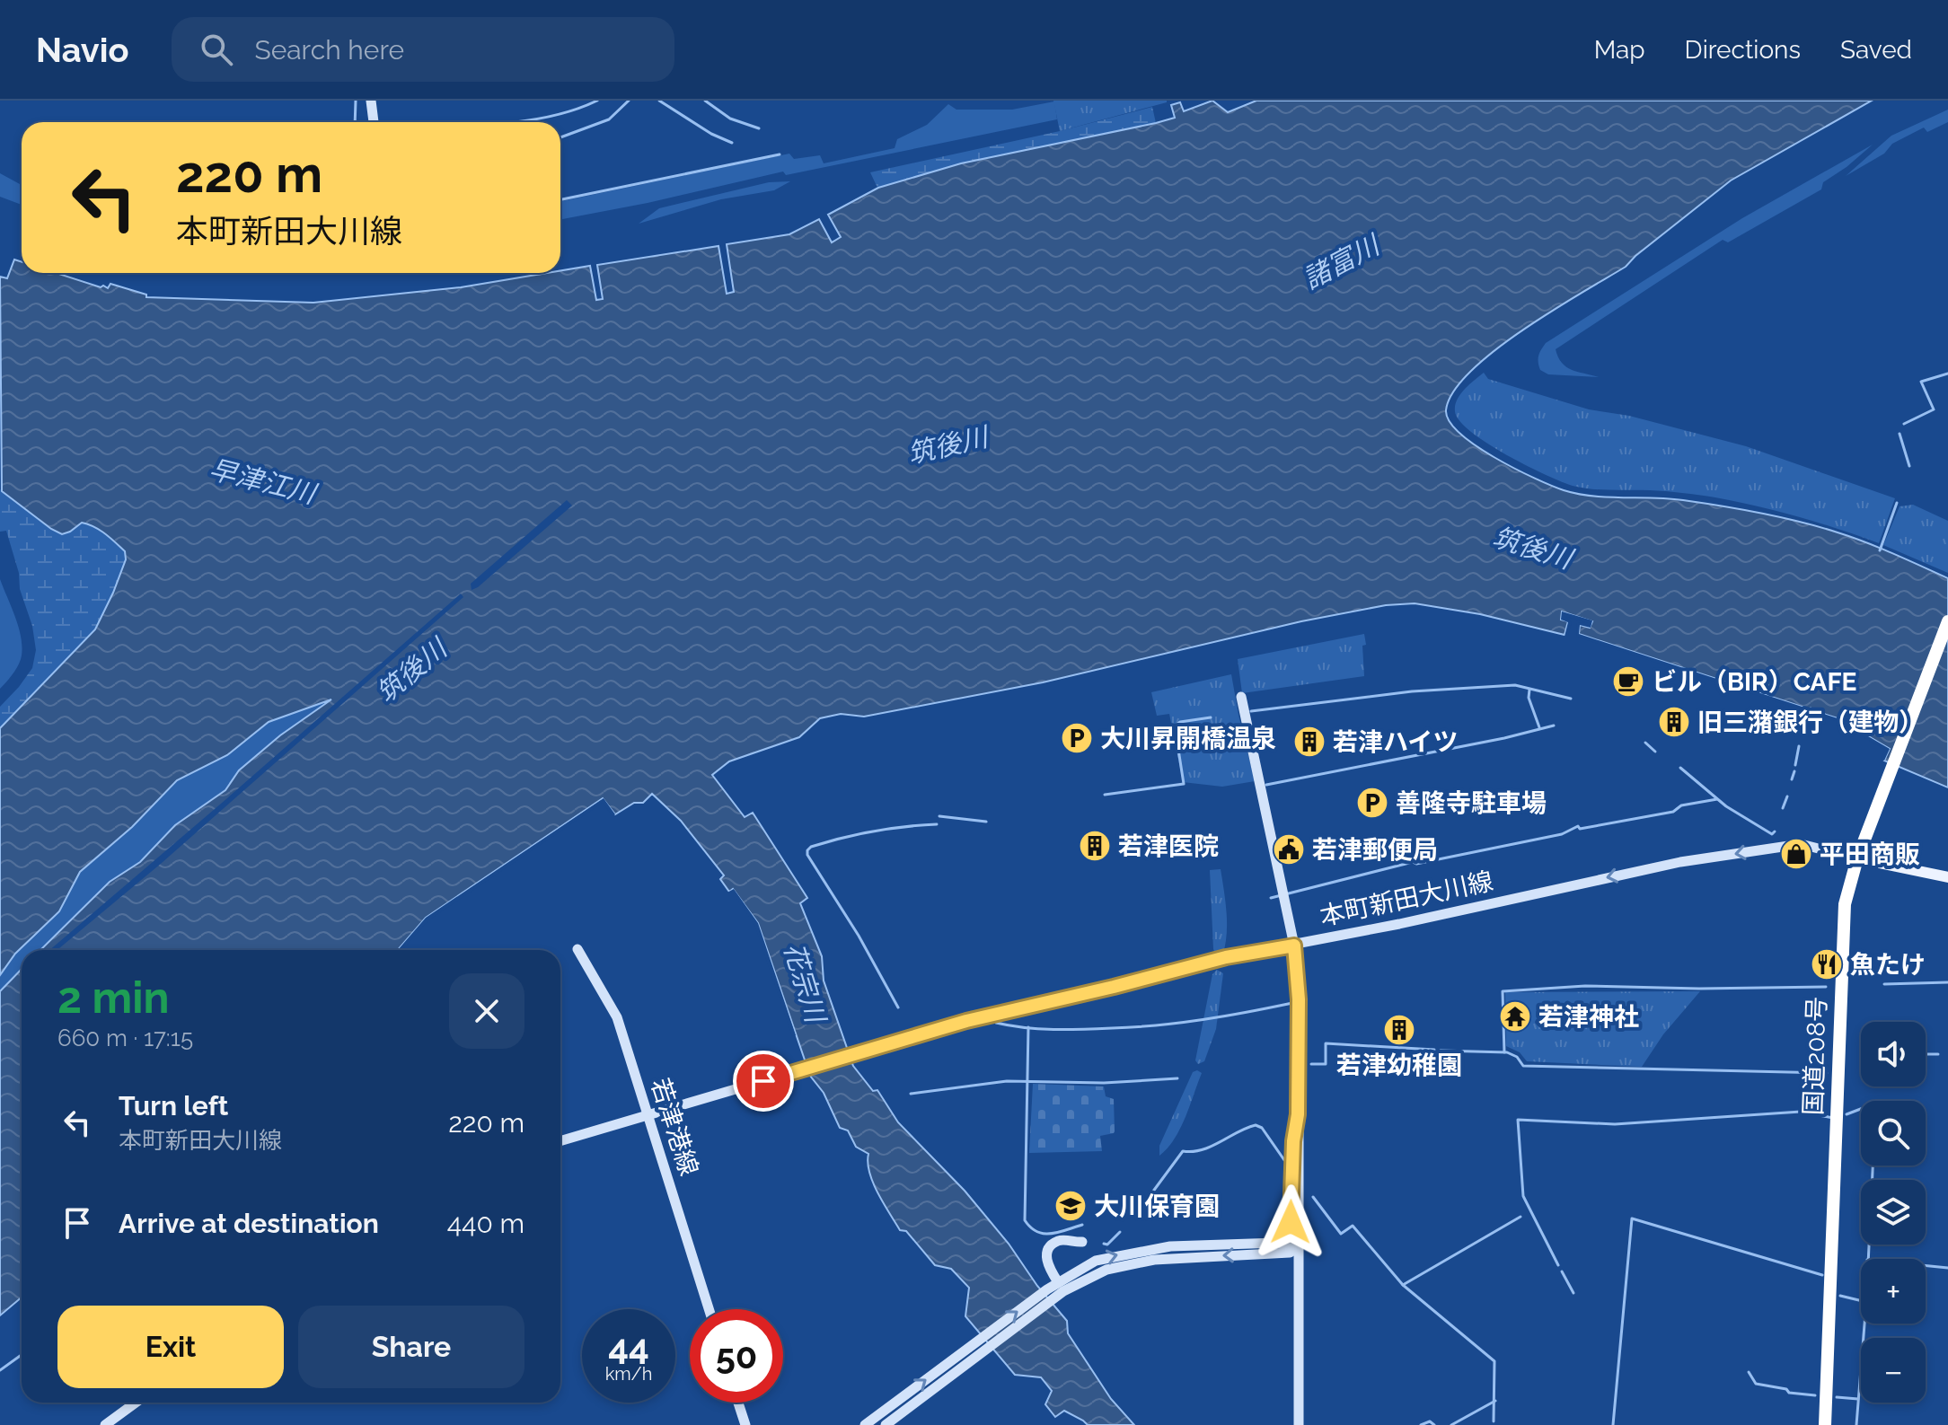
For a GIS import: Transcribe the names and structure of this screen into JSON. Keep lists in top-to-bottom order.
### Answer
{
  "streets": {
    "highway": ["国道208号"],
    "main road": ["本町新田大川線", "若津港線"]
  },
  "crossings": [
    ["本町新田大川線", "国道208号"],
    ["本町新田大川線", "若津港線"]
  ],
  "one_way": ["本町新田大川線"],
  "water": [
    "諸富川",
    "筑後川",
    "早津江川",
    "花宗川"
  ],
  "places": {
    "cafe": ["ビル（BIR）CAFE"],
    "building": [
      "旧三潴銀行（建物）",
      "若津ハイツ",
      "若津医院",
      "若津幼稚園"
    ],
    "parking": ["大川昇開橋温泉", "善隆寺駐車場"],
    "public building": ["若津郵便局"],
    "shop": ["平田商販"],
    "restaurant": ["魚たけ"],
    "temple": ["若津神社"],
    "school or university": ["大川保育園"]
  },
  "page": {
    "header": "Navio",
    "search": "Search here",
    "nav": ["Map", "Directions", "Saved"],
    "turn": ["220 m", "本町新田大川線"],
    "heading": ["2 min", "660 m · 17:15"],
    "map_buttons": ["+", "−"],
    "list": [
      {
        "name": "Turn left",
        "note": "本町新田大川線",
        "value": "220 m"
      },
      {
        "name": "Arrive at destination",
        "value": "440 m"
      }
    ],
    "buttons": ["Exit", "Share"],
    "speed": "44 km/h",
    "limit": "50"
  }
}
